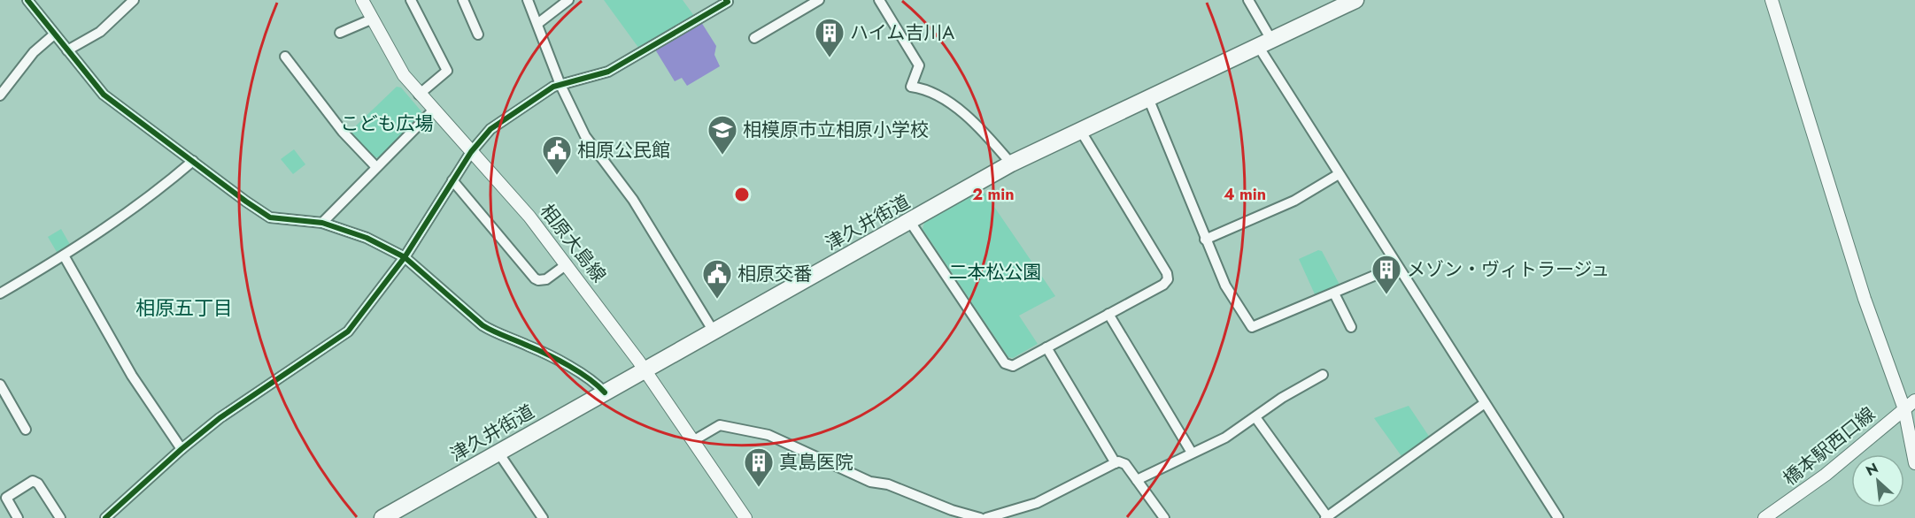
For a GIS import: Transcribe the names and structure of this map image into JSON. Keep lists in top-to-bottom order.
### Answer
{
  "streets": {
    "highway": ["津久井街道"],
    "street": ["相原大島線", "橋本駅西口線"]
  },
  "crossings": [
    ["津久井街道", "相原大島線"]
  ],
  "districts": ["相原五丁目"],
  "parks": ["こども広場", "二本松公園"],
  "places": {
    "building": ["ハイム吉川A", "メゾン・ヴィトラージュ", "真島医院"],
    "school or university": ["相模原市立相原小学校"],
    "public building": ["相原公民館", "相原交番"]
  },
  "north": "top left",
  "rings": ["2 min", "4 min"]
}
